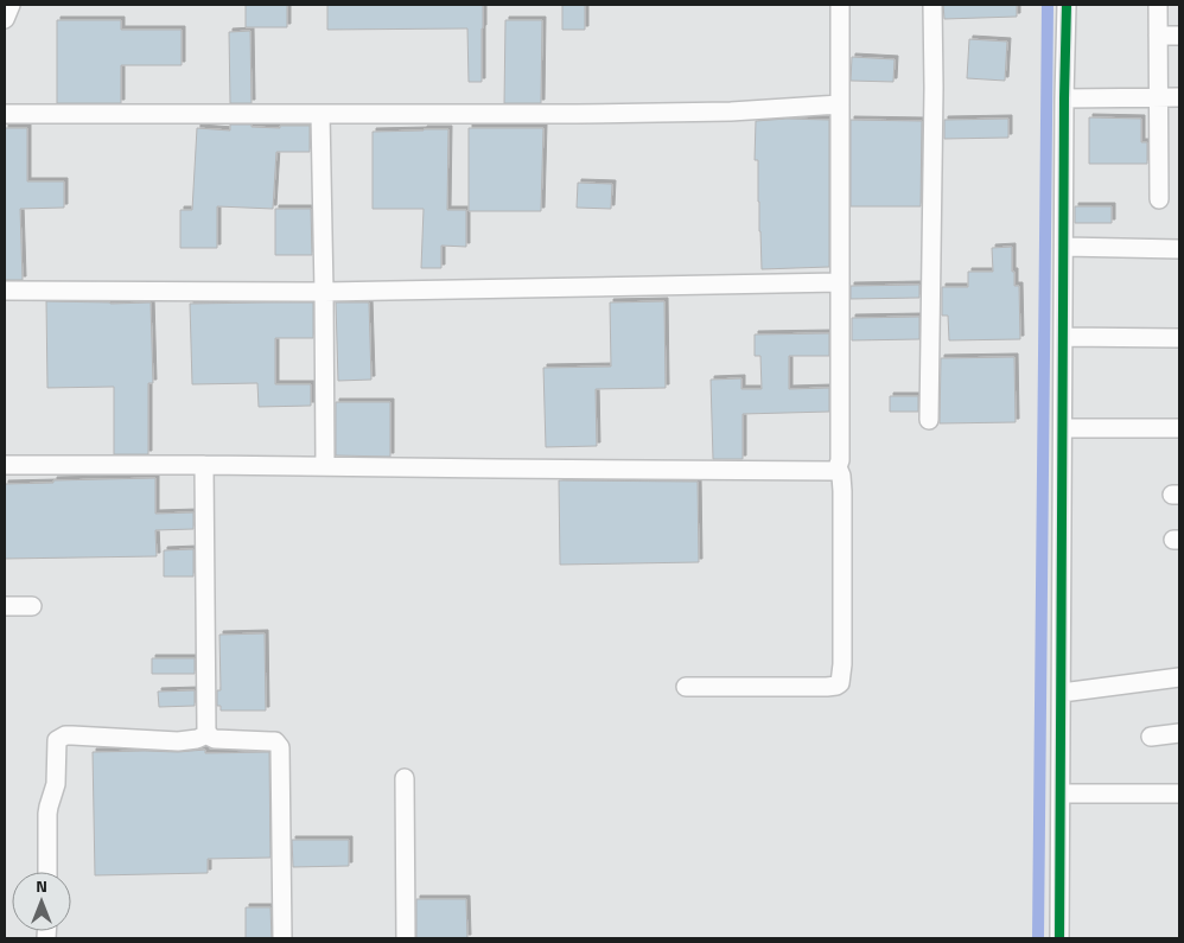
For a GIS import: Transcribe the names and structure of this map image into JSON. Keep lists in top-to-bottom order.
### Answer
{
  "north": "top"
}
